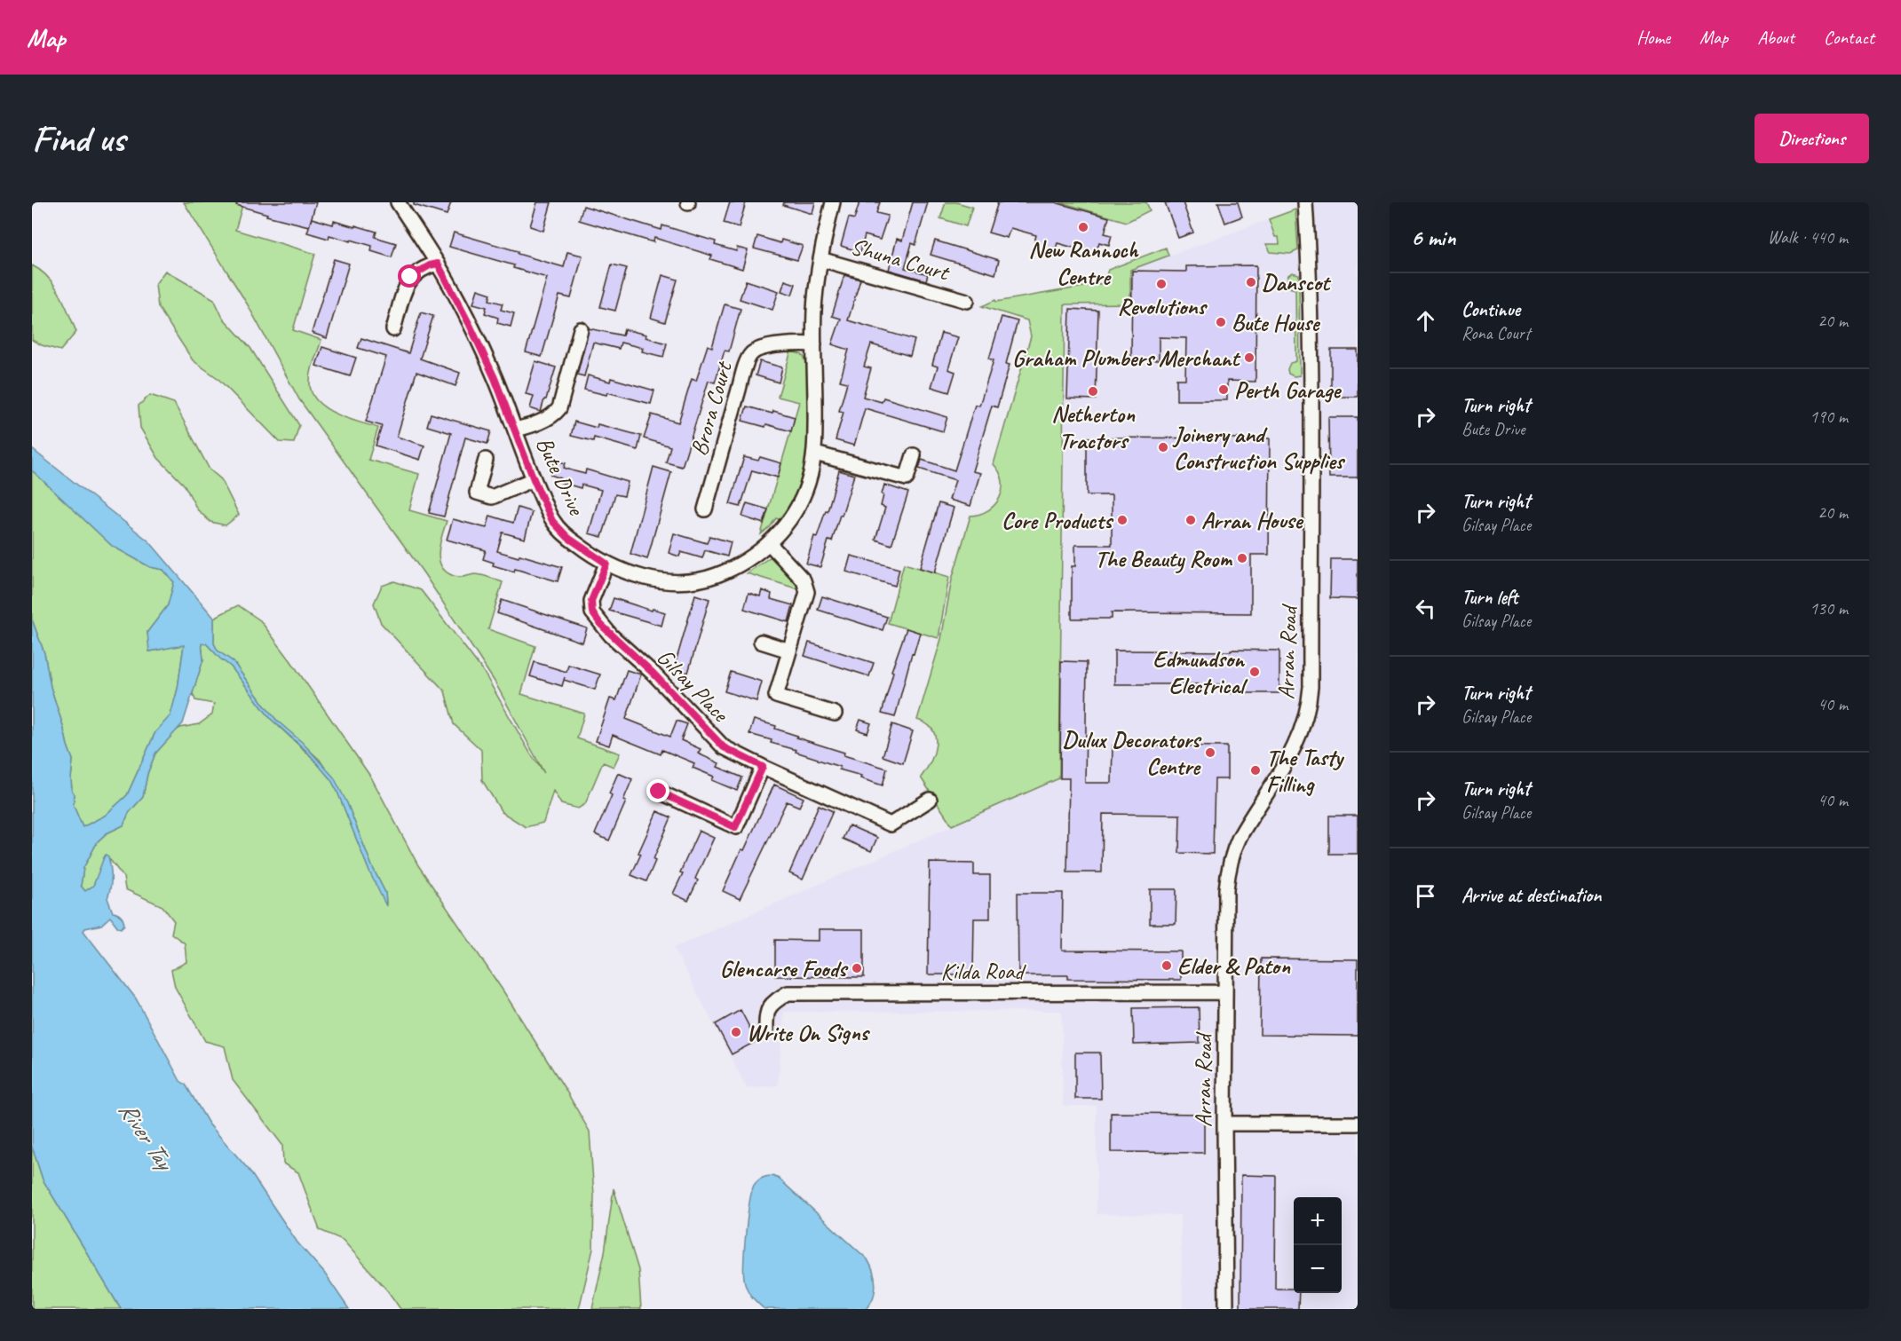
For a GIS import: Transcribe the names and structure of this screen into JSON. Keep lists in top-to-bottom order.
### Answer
{
  "streets": {
    "street": [
      "Shuna Court",
      "Brora Court",
      "Bute Drive",
      "Arran Road",
      "Gilsay Place",
      "Kilda Road"
    ]
  },
  "crossings": [
    ["Shuna Court", "Bute Drive"],
    ["Brora Court", "Bute Drive"],
    ["Bute Drive", "Gilsay Place"],
    ["Arran Road", "Kilda Road"]
  ],
  "water": ["River Tay"],
  "places": [
    "New Rannoch Centre",
    "Danscot",
    "Revolutions",
    "Bute House",
    "Graham Plumbers Merchant",
    "Perth Garage",
    "Netherton Tractors",
    "Joinery and Construction Supplies",
    "Core Products",
    "Arran House",
    "The Beauty Room",
    "Edmundson Electrical",
    "Dulux Decorators Centre",
    "The Tasty Filling",
    "Elder & Paton",
    "Glencarse Foods",
    "Write On Signs"
  ],
  "page": {
    "header": "Map",
    "nav": [
      "Home",
      "Map",
      "About",
      "Contact"
    ],
    "buttons": "Directions",
    "title": "Find us",
    "heading": ["6 min", "Walk · 440 m"],
    "list": [
      ["Continue", "Rona Court", "20 m"],
      ["Turn right", "Bute Drive", "190 m"],
      ["Turn right", "Gilsay Place", "20 m"],
      ["Turn left", "Gilsay Place", "130 m"],
      ["Turn right", "Gilsay Place", "40 m"],
      ["Turn right", "Gilsay Place", "40 m"],
      "Arrive at destination"
    ],
    "map_buttons": ["+", "−"]
  }
}
